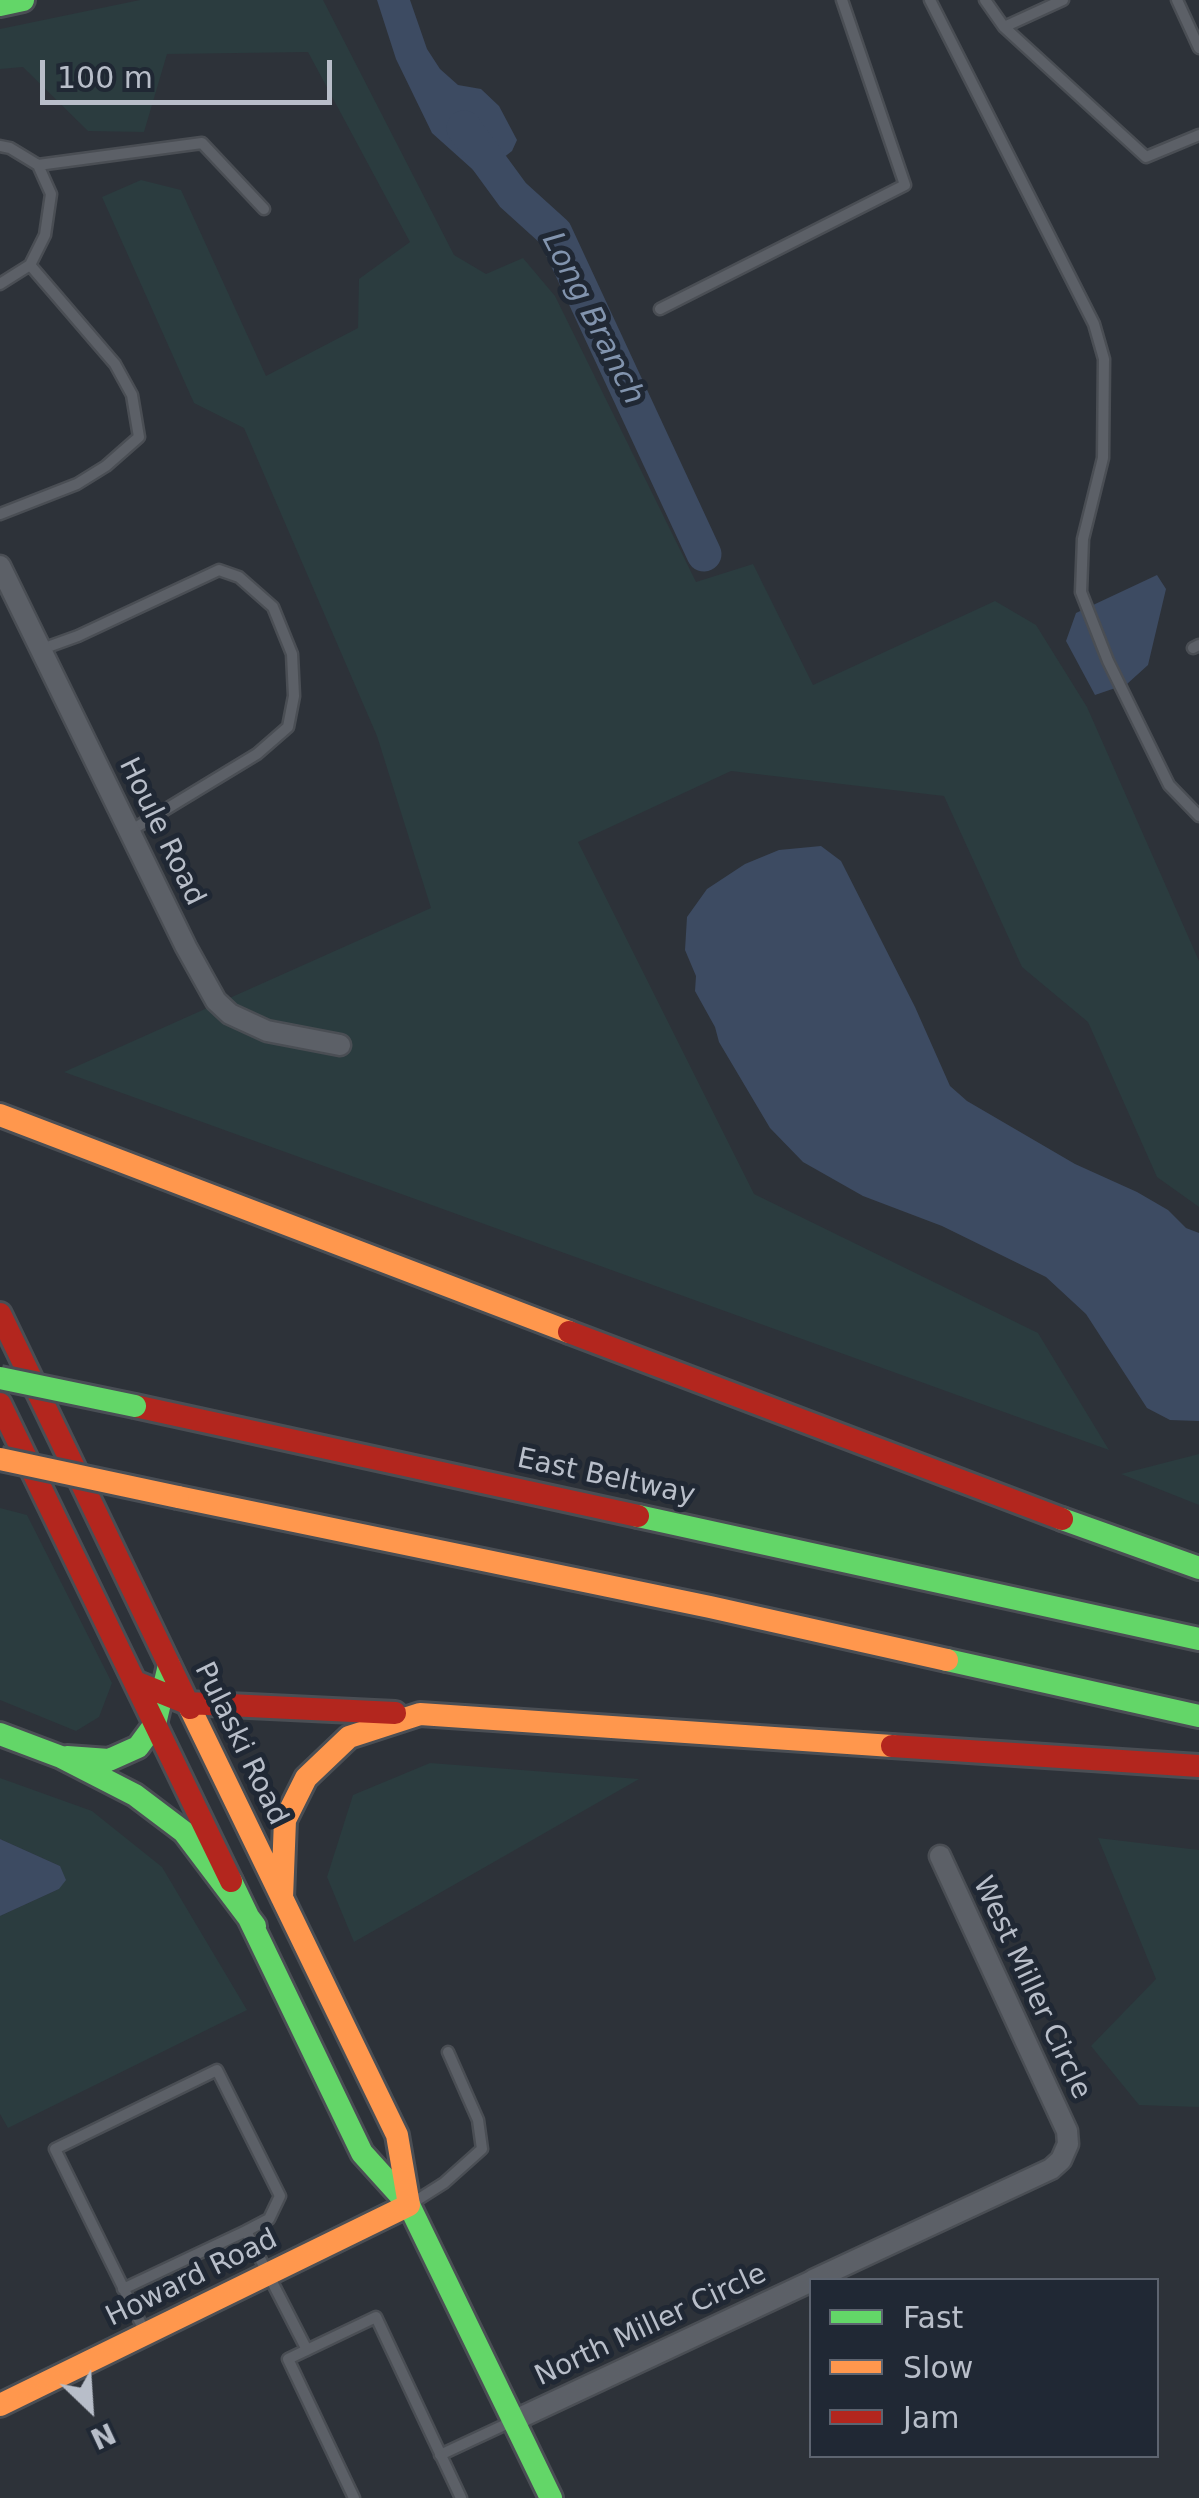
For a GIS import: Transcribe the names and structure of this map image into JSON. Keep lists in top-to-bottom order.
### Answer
{
  "streets": {
    "main road": ["East Beltway", "Pulaski Road", "Howard Road"],
    "street": ["Houle Road", "West Miller Circle", "North Miller Circle"]
  },
  "crossings": [
    ["Pulaski Road", "Howard Road"],
    ["Pulaski Road", "North Miller Circle"],
    ["West Miller Circle", "North Miller Circle"]
  ],
  "water": ["Long Branch"],
  "legend": ["Fast", "Slow", "Jam"],
  "scale_bar": "100 m",
  "north": "bottom right"
}
